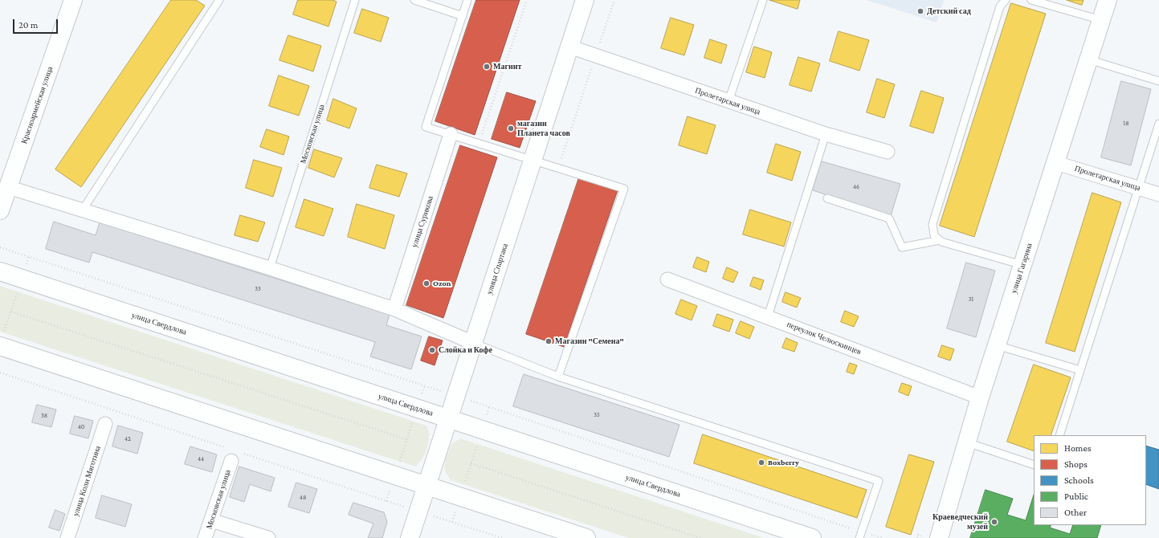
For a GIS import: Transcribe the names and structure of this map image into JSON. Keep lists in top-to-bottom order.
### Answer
{
  "streets": {
    "main road": [
      "Красноармейская улица",
      "улица Гагарина",
      "улица Спартака",
      "улица Свердлова"
    ],
    "street": [
      "Пролетарская улица",
      "Московская улица",
      "улица Сурикова",
      "переулок Челюскинцев",
      "улица Коли Мяготина"
    ]
  },
  "crossings": [
    ["Пролетарская улица", "улица Гагарина"],
    ["Пролетарская улица", "улица Спартака"],
    ["улица Гагарина", "переулок Челюскинцев"],
    ["улица Спартака", "улица Свердлова"]
  ],
  "places": [
    "Детский сад",
    "Магнит",
    "магазин Планета часов",
    "Ozon",
    "Магазин \"Семена\"",
    "Слойка и Кофе",
    "Boxberry",
    "Краеведческий музей"
  ],
  "house_numbers": [
    "18",
    "46",
    "33",
    "31",
    "35",
    "38",
    "40",
    "42",
    "44",
    "48"
  ],
  "legend": [
    "Homes",
    "Shops",
    "Schools",
    "Public",
    "Other"
  ],
  "scale_bar": "20 m"
}
